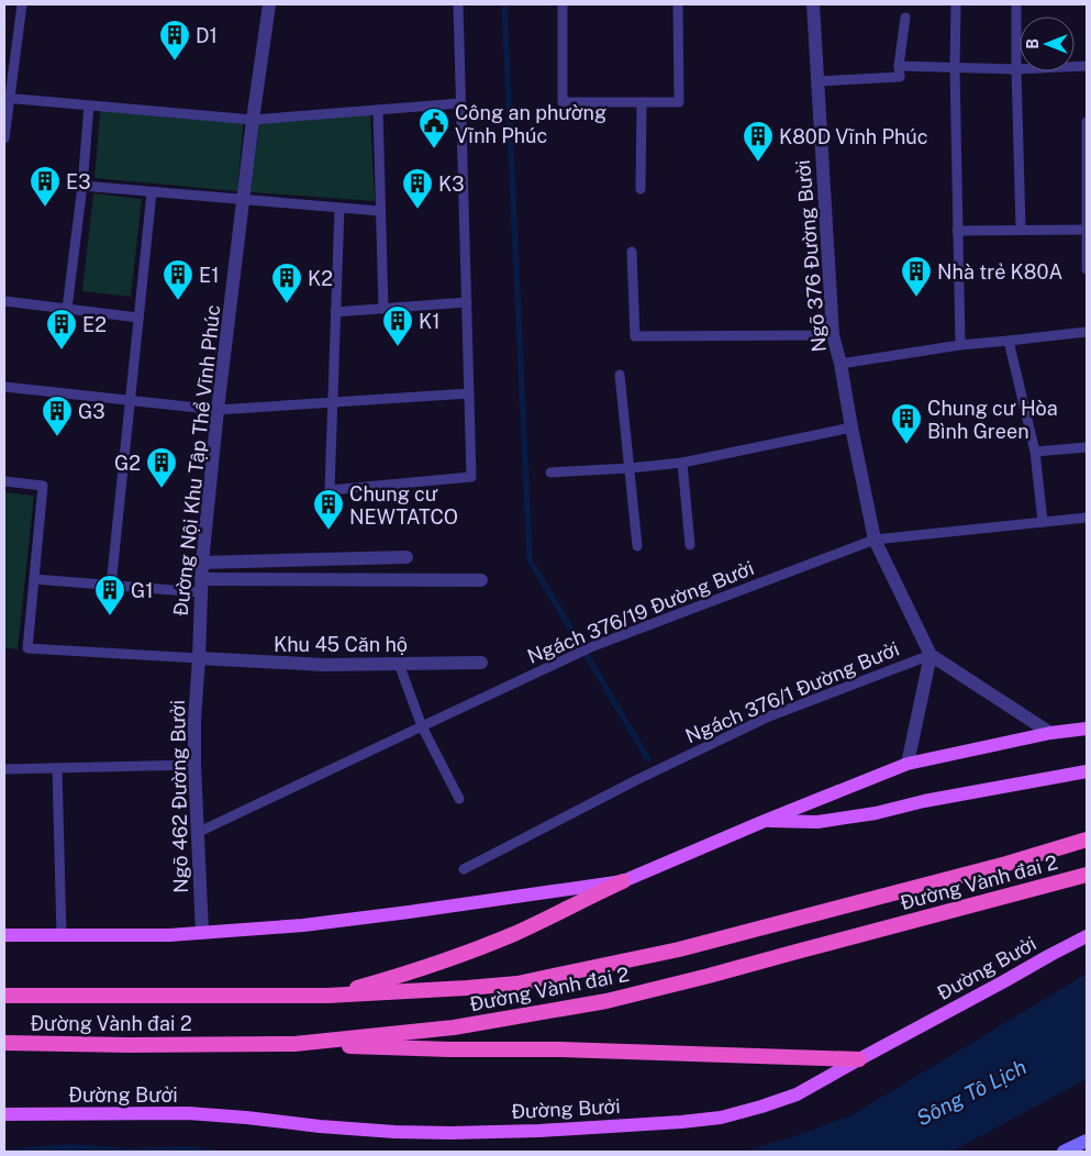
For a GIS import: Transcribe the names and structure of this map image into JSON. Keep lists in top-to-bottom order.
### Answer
{
  "streets": {
    "highway": ["Đường Vành đai 2"],
    "main road": ["Đường Bưởi"],
    "street": [
      "Ngõ 376 Đường Bưởi",
      "Đường Nội Khu Tập Thể Vĩnh Phúc",
      "Khu 45 Căn hộ",
      "Ngõ 462 Đường Bưởi"
    ],
    "lane": ["Ngách 376/19 Đường Bưởi", "Ngách 376/1 Đường Bưởi"]
  },
  "crossings": [
    ["Ngõ 376 Đường Bưởi", "Ngách 376/19 Đường Bưởi"],
    ["Ngõ 376 Đường Bưởi", "Ngách 376/1 Đường Bưởi"],
    ["Đường Nội Khu Tập Thể Vĩnh Phúc", "Khu 45 Căn hộ"],
    ["Đường Nội Khu Tập Thể Vĩnh Phúc", "Ngõ 462 Đường Bưởi"],
    ["Ngách 376/19 Đường Bưởi", "Ngõ 462 Đường Bưởi"],
    ["Khu 45 Căn hộ", "Ngõ 462 Đường Bưởi"]
  ],
  "water": ["Sông Tô Lịch"],
  "places": {
    "building": [
      "D1",
      "K80D Vĩnh Phúc",
      "E3",
      "K3",
      "Nhà trẻ K80A",
      "E1",
      "K2",
      "K1",
      "E2",
      "G3",
      "Chung cư Hòa Bình Green",
      "G2",
      "Chung cư NEWTATCO",
      "G1"
    ],
    "public building": ["Công an phường Vĩnh Phúc"]
  },
  "north": "left"
}
